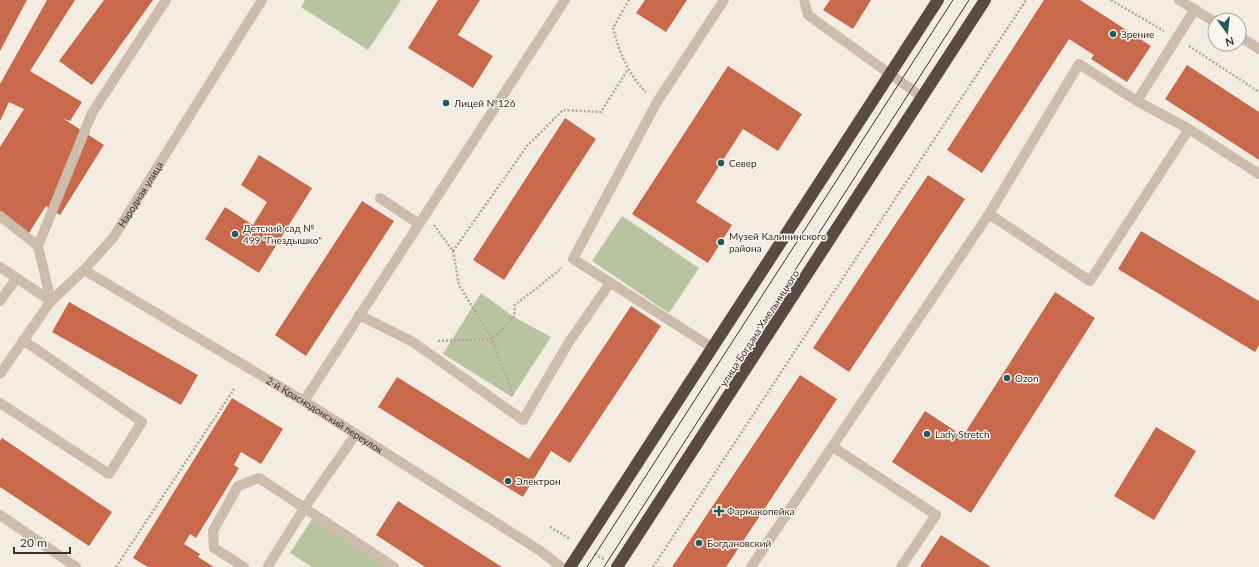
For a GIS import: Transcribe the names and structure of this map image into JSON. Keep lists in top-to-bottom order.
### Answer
{
  "streets": {
    "highway": ["улица Богдана Хмельницкого"],
    "street": ["Народная улица", "2-й Краснодонский переулок"]
  },
  "crossings": [
    ["Народная улица", "2-й Краснодонский переулок"]
  ],
  "places": {
    "other": [
      "Зрение",
      "Лицей №126",
      "Север",
      "Детский сад № 499 \"Гнездышко\"",
      "Музей Калининского района",
      "Ozon",
      "Lady Stretch",
      "Электрон",
      "Богдановский"
    ],
    "health": ["Фармакопейка"]
  },
  "scale_bar": "20 m",
  "north": "bottom"
}
